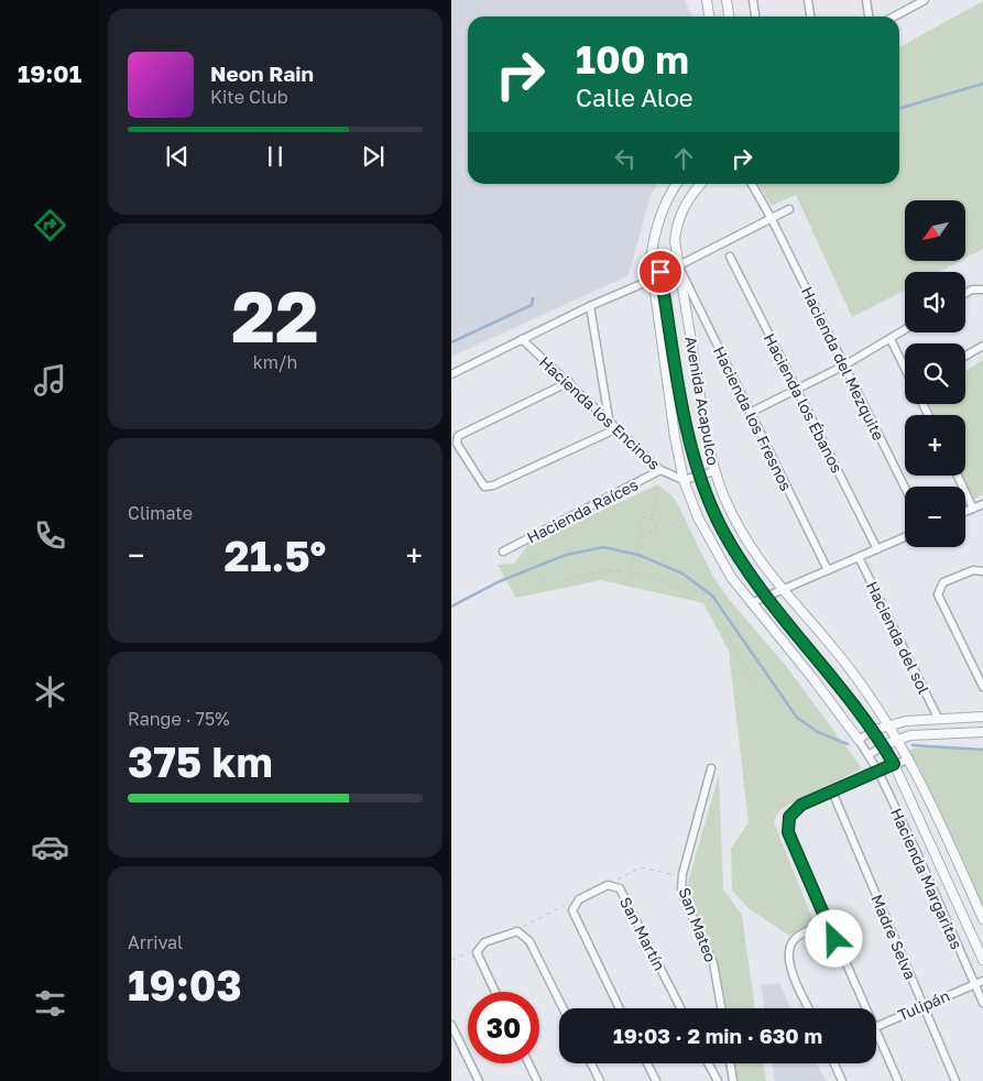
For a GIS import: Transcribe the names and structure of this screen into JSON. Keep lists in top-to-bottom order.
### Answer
{
  "streets": {
    "street": [
      "Hacienda del Mezquite",
      "Avenida Acapulco",
      "Hacienda los Ébanos",
      "Hacienda los Encinos",
      "Hacienda los Fresnos",
      "Hacienda Raíces",
      "Hacienda del sol",
      "Hacienda Margaritas",
      "San Mateo",
      "San Martín",
      "Madre Selva",
      "Tulipán"
    ]
  },
  "crossings": [
    ["Avenida Acapulco", "Hacienda los Encinos"],
    ["Avenida Acapulco", "Hacienda los Fresnos"],
    ["Avenida Acapulco", "Hacienda Margaritas"],
    ["Hacienda los Encinos", "Hacienda Raíces"],
    ["Hacienda Margaritas", "Tulipán"],
    ["Madre Selva", "Tulipán"]
  ],
  "north": "bottom left",
  "page": {
    "tabs": "19:01",
    "turn": ["100 m", "Calle Aloe"],
    "song": ["Neon Rain", "Kite Club"],
    "map_buttons": ["+", "−"],
    "tile": [
      ["22", "km/h"],
      "Climate",
      ["Range · 75%", "375 km"],
      ["Arrival", "19:03"]
    ],
    "heat": ["−", "21.5°", "+"],
    "limit": "30",
    "trip": "19:03 · 2 min · 630 m"
  }
}
